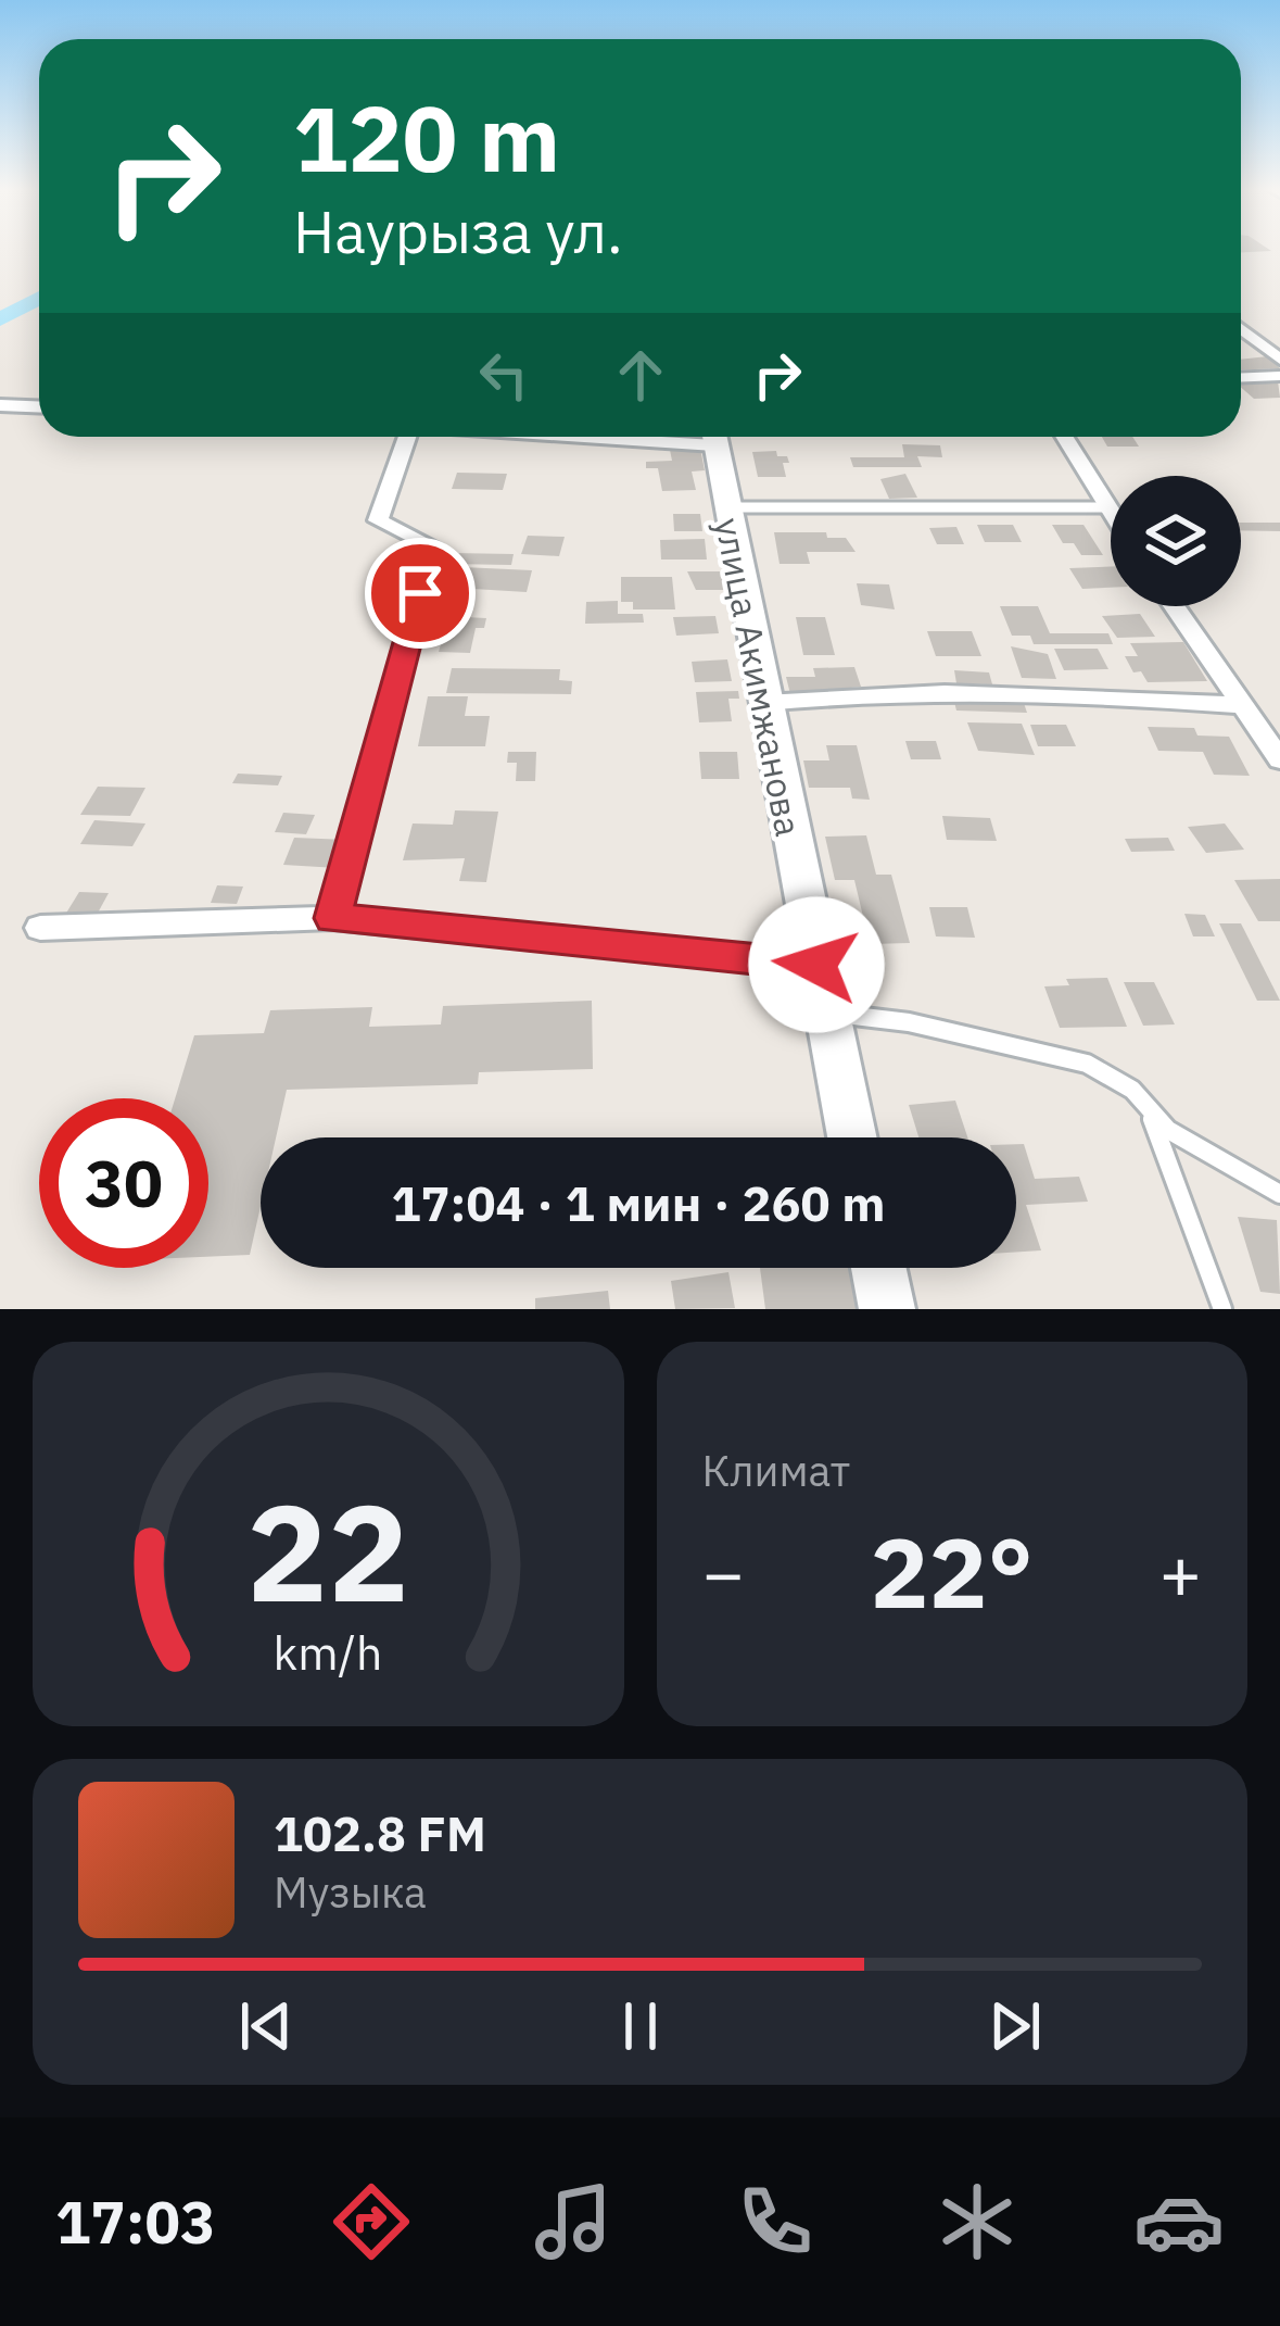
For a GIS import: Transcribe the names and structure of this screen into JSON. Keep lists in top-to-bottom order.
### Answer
{
  "streets": {
    "street": ["улица Акимжанова"]
  },
  "page": {
    "turn": ["120 m", "Наурыза ул."],
    "limit": "30",
    "trip": "17:04 · 1 мин · 260 m",
    "tile": "Климат",
    "heat": ["−", "22°", "+"],
    "song": ["102.8 FM", "Музыка"],
    "tabs": "17:03",
    "gauge": ["22", "km/h"]
  }
}
